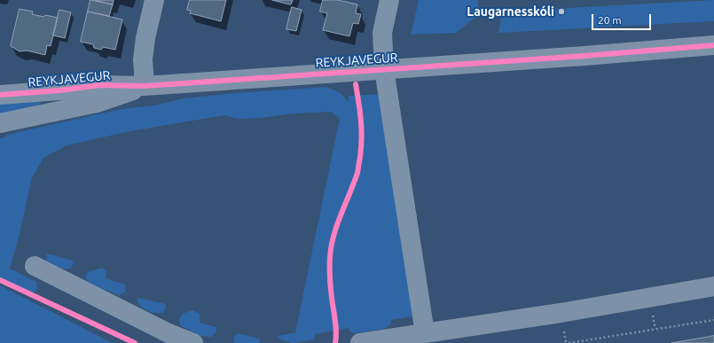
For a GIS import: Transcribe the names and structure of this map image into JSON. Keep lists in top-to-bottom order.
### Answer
{
  "streets": {
    "street": ["REYKJAVEGUR"]
  },
  "places": ["Laugarnesskóli"],
  "scale_bar": "20 m"
}
